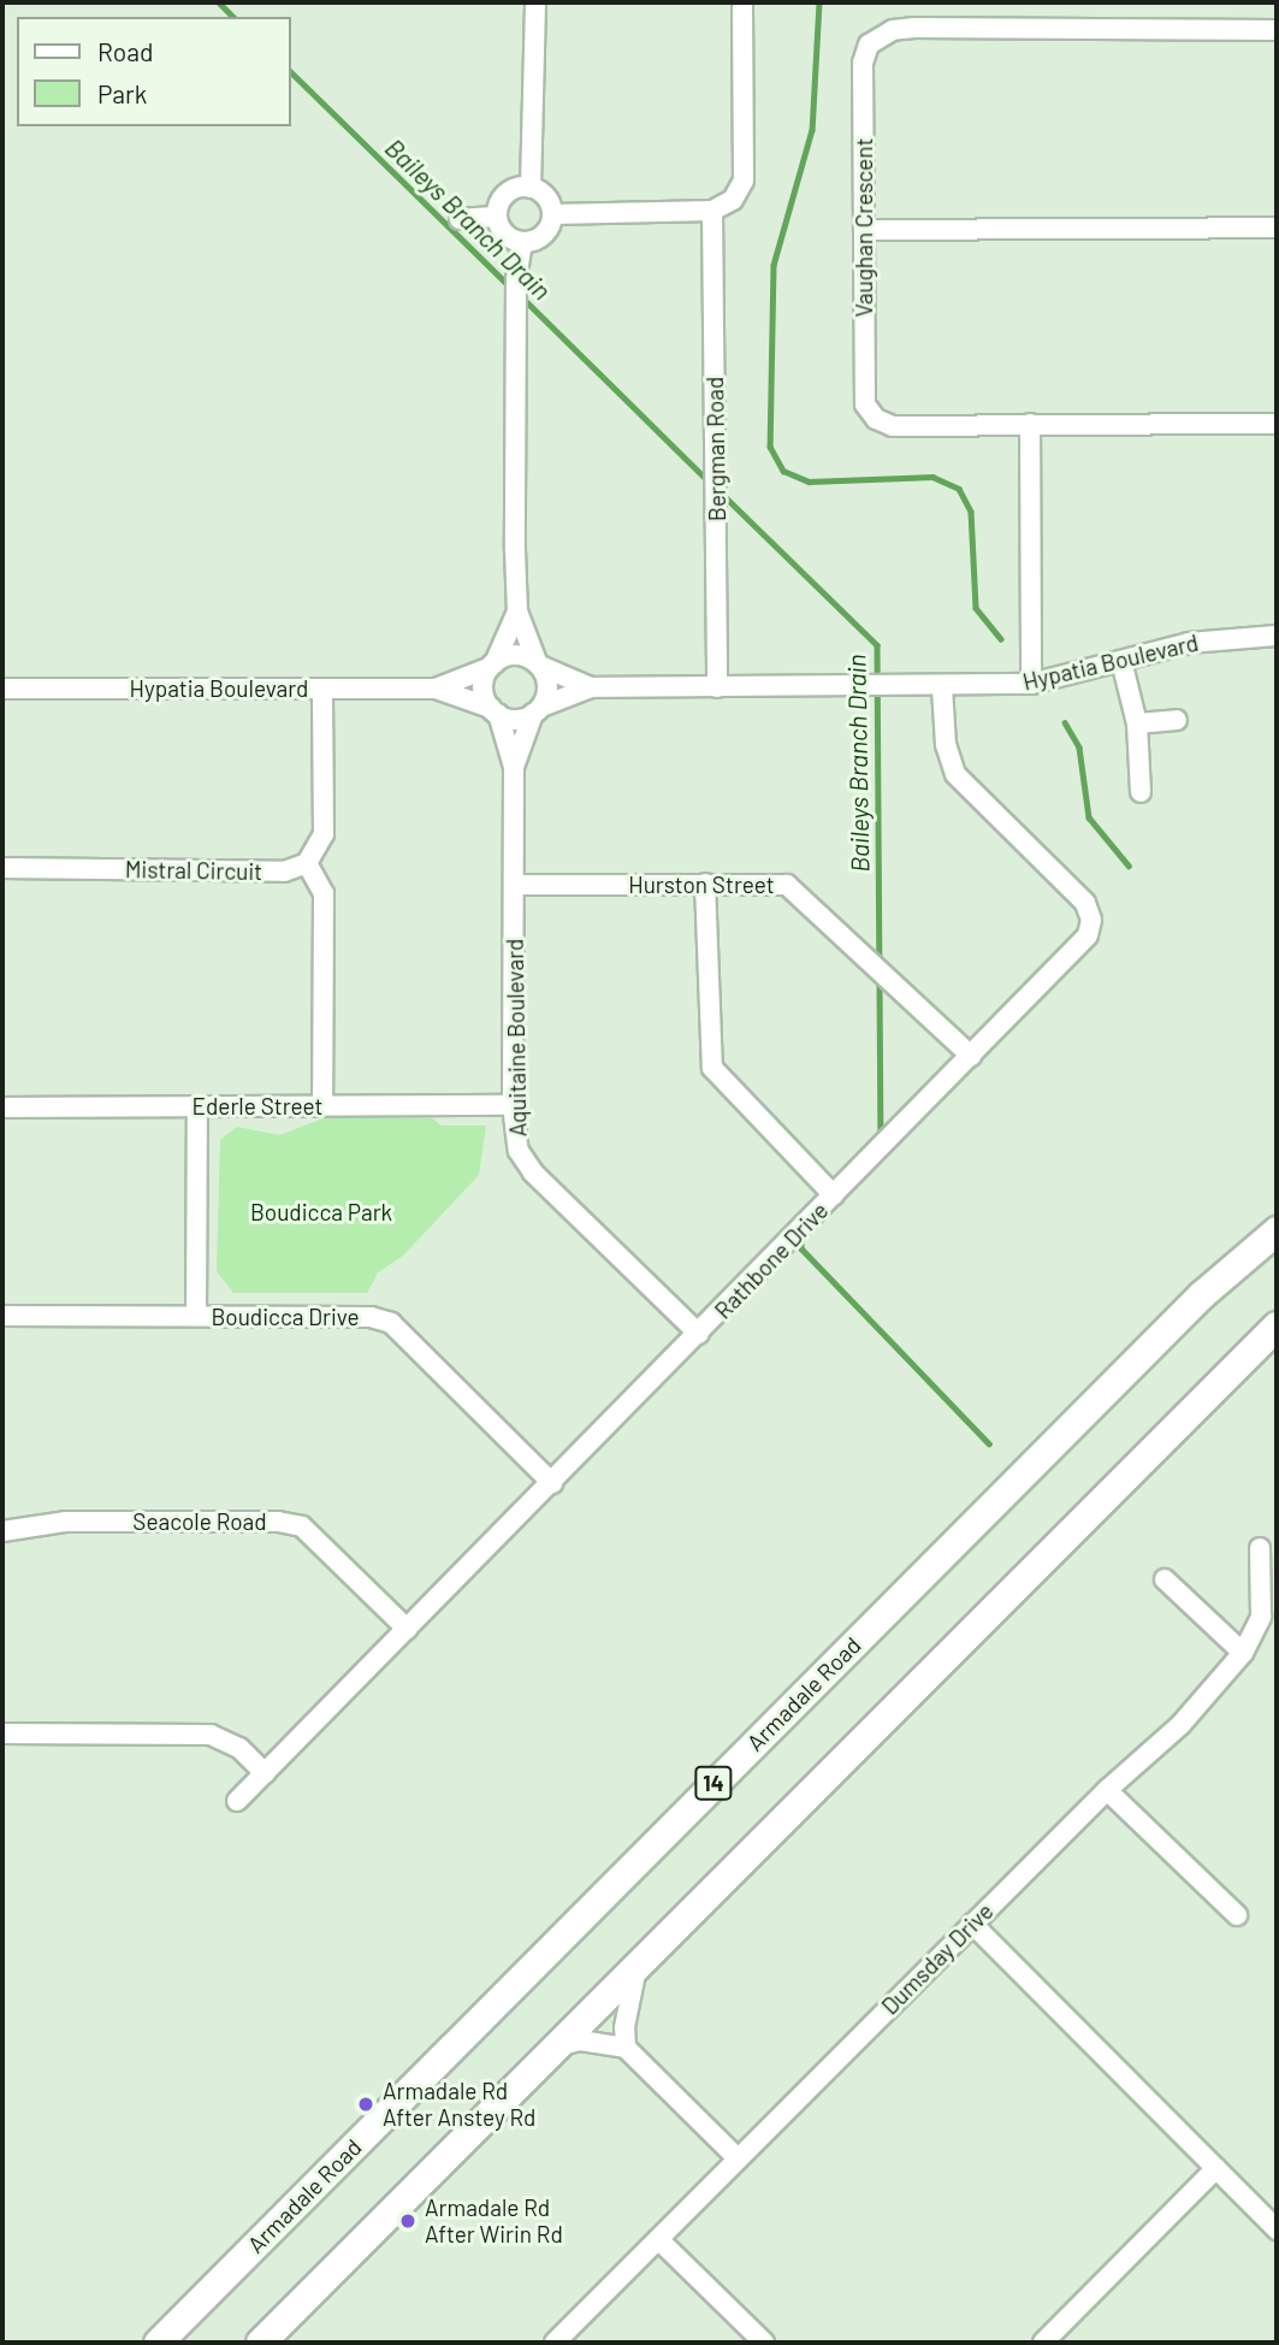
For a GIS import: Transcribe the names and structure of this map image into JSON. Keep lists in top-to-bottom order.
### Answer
{
  "streets": {
    "highway": ["Armadale Road", "14"],
    "street": [
      "Vaughan Crescent",
      "Bergman Road",
      "Hypatia Boulevard",
      "Mistral Circuit",
      "Hurston Street",
      "Aquitaine Boulevard",
      "Ederle Street",
      "Rathbone Drive",
      "Boudicca Drive",
      "Seacole Road",
      "Dumsday Drive"
    ]
  },
  "crossings": [
    ["Bergman Road", "Hypatia Boulevard"],
    ["Hypatia Boulevard", "Rathbone Drive"],
    ["Hurston Street", "Aquitaine Boulevard"],
    ["Hurston Street", "Rathbone Drive"],
    ["Aquitaine Boulevard", "Ederle Street"],
    ["Aquitaine Boulevard", "Rathbone Drive"],
    ["Rathbone Drive", "Boudicca Drive"],
    ["Rathbone Drive", "Seacole Road"]
  ],
  "water": ["Baileys Branch Drain"],
  "parks": ["Boudicca Park"],
  "places": ["Armadale Rd After Anstey Rd", "Armadale Rd After Wirin Rd"],
  "legend": ["Road", "Park"]
}
